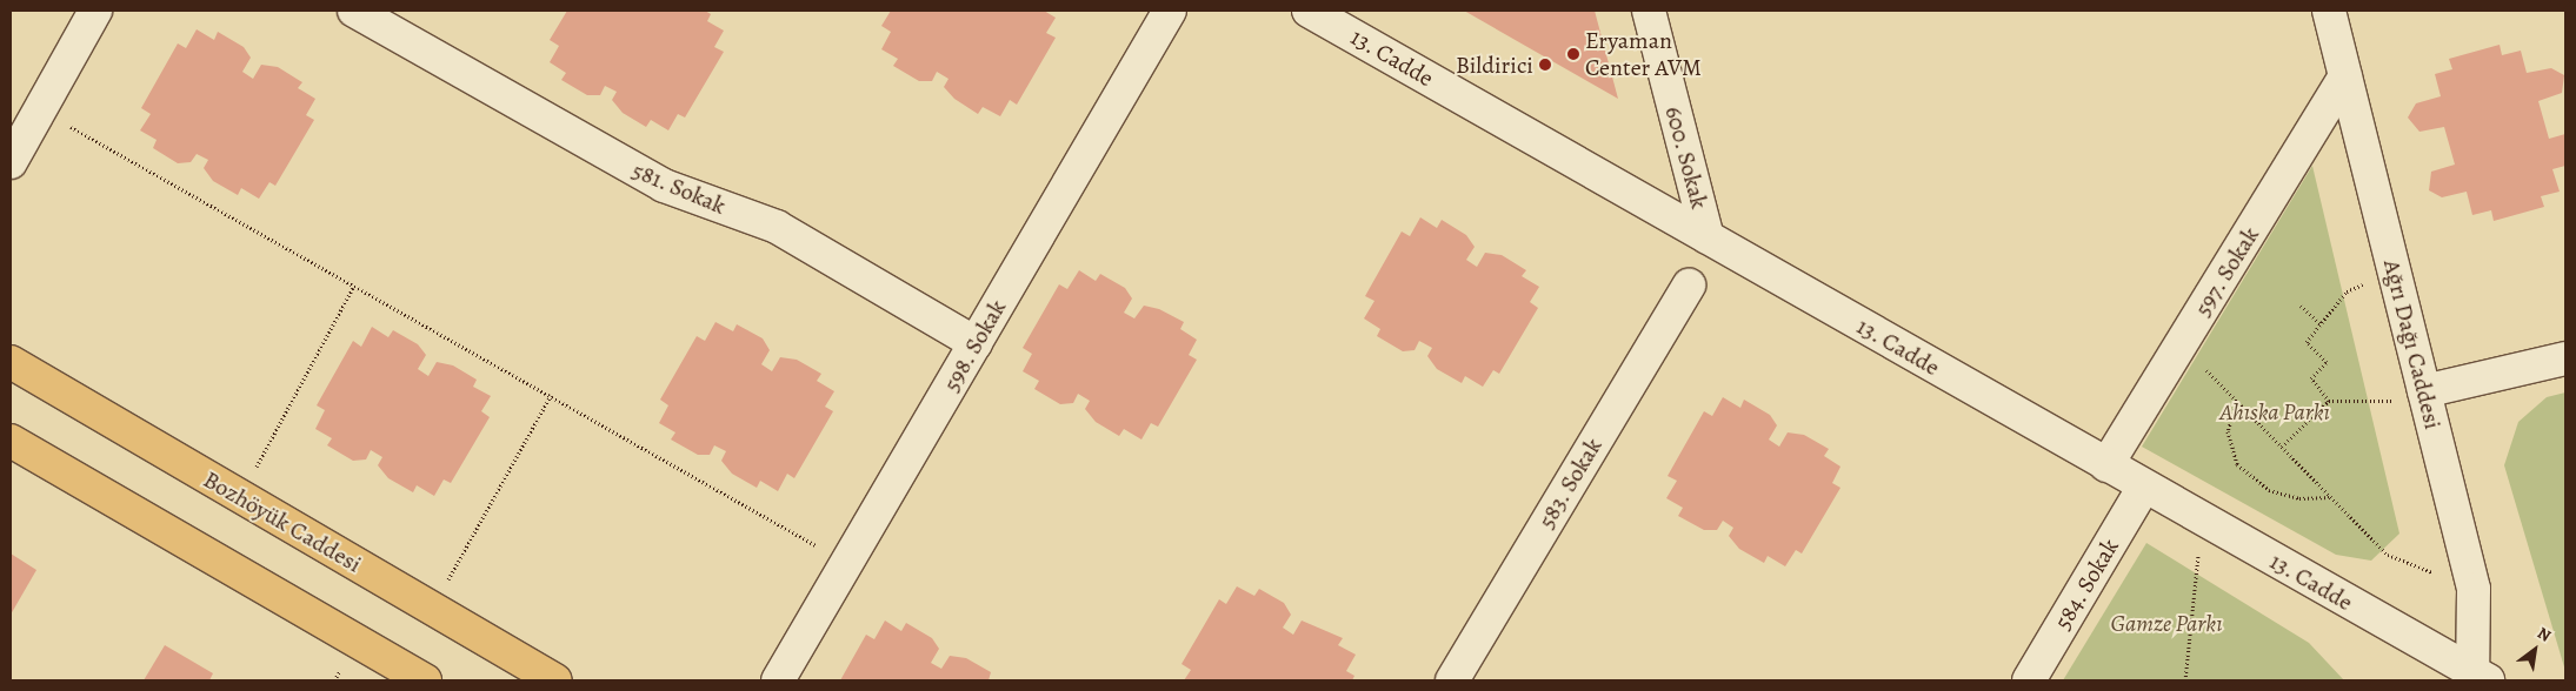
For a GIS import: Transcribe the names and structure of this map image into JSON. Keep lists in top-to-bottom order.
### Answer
{
  "streets": {
    "main road": ["Bozhöyük Caddesi"],
    "street": [
      "13. Cadde",
      "600. Sokak",
      "581. Sokak",
      "597. Sokak",
      "Ağrı Dağı Caddesi",
      "598. Sokak",
      "583. Sokak",
      "584. Sokak"
    ]
  },
  "crossings": [
    ["13. Cadde", "600. Sokak"],
    ["13. Cadde", "597. Sokak"],
    ["13. Cadde", "Ağrı Dağı Caddesi"],
    ["13. Cadde", "584. Sokak"],
    ["581. Sokak", "598. Sokak"],
    ["597. Sokak", "Ağrı Dağı Caddesi"]
  ],
  "parks": ["Ahıska Parkı", "Gamze Parkı"],
  "places": ["Eryaman Center AVM", "Bildirici"],
  "north": "top right"
}
